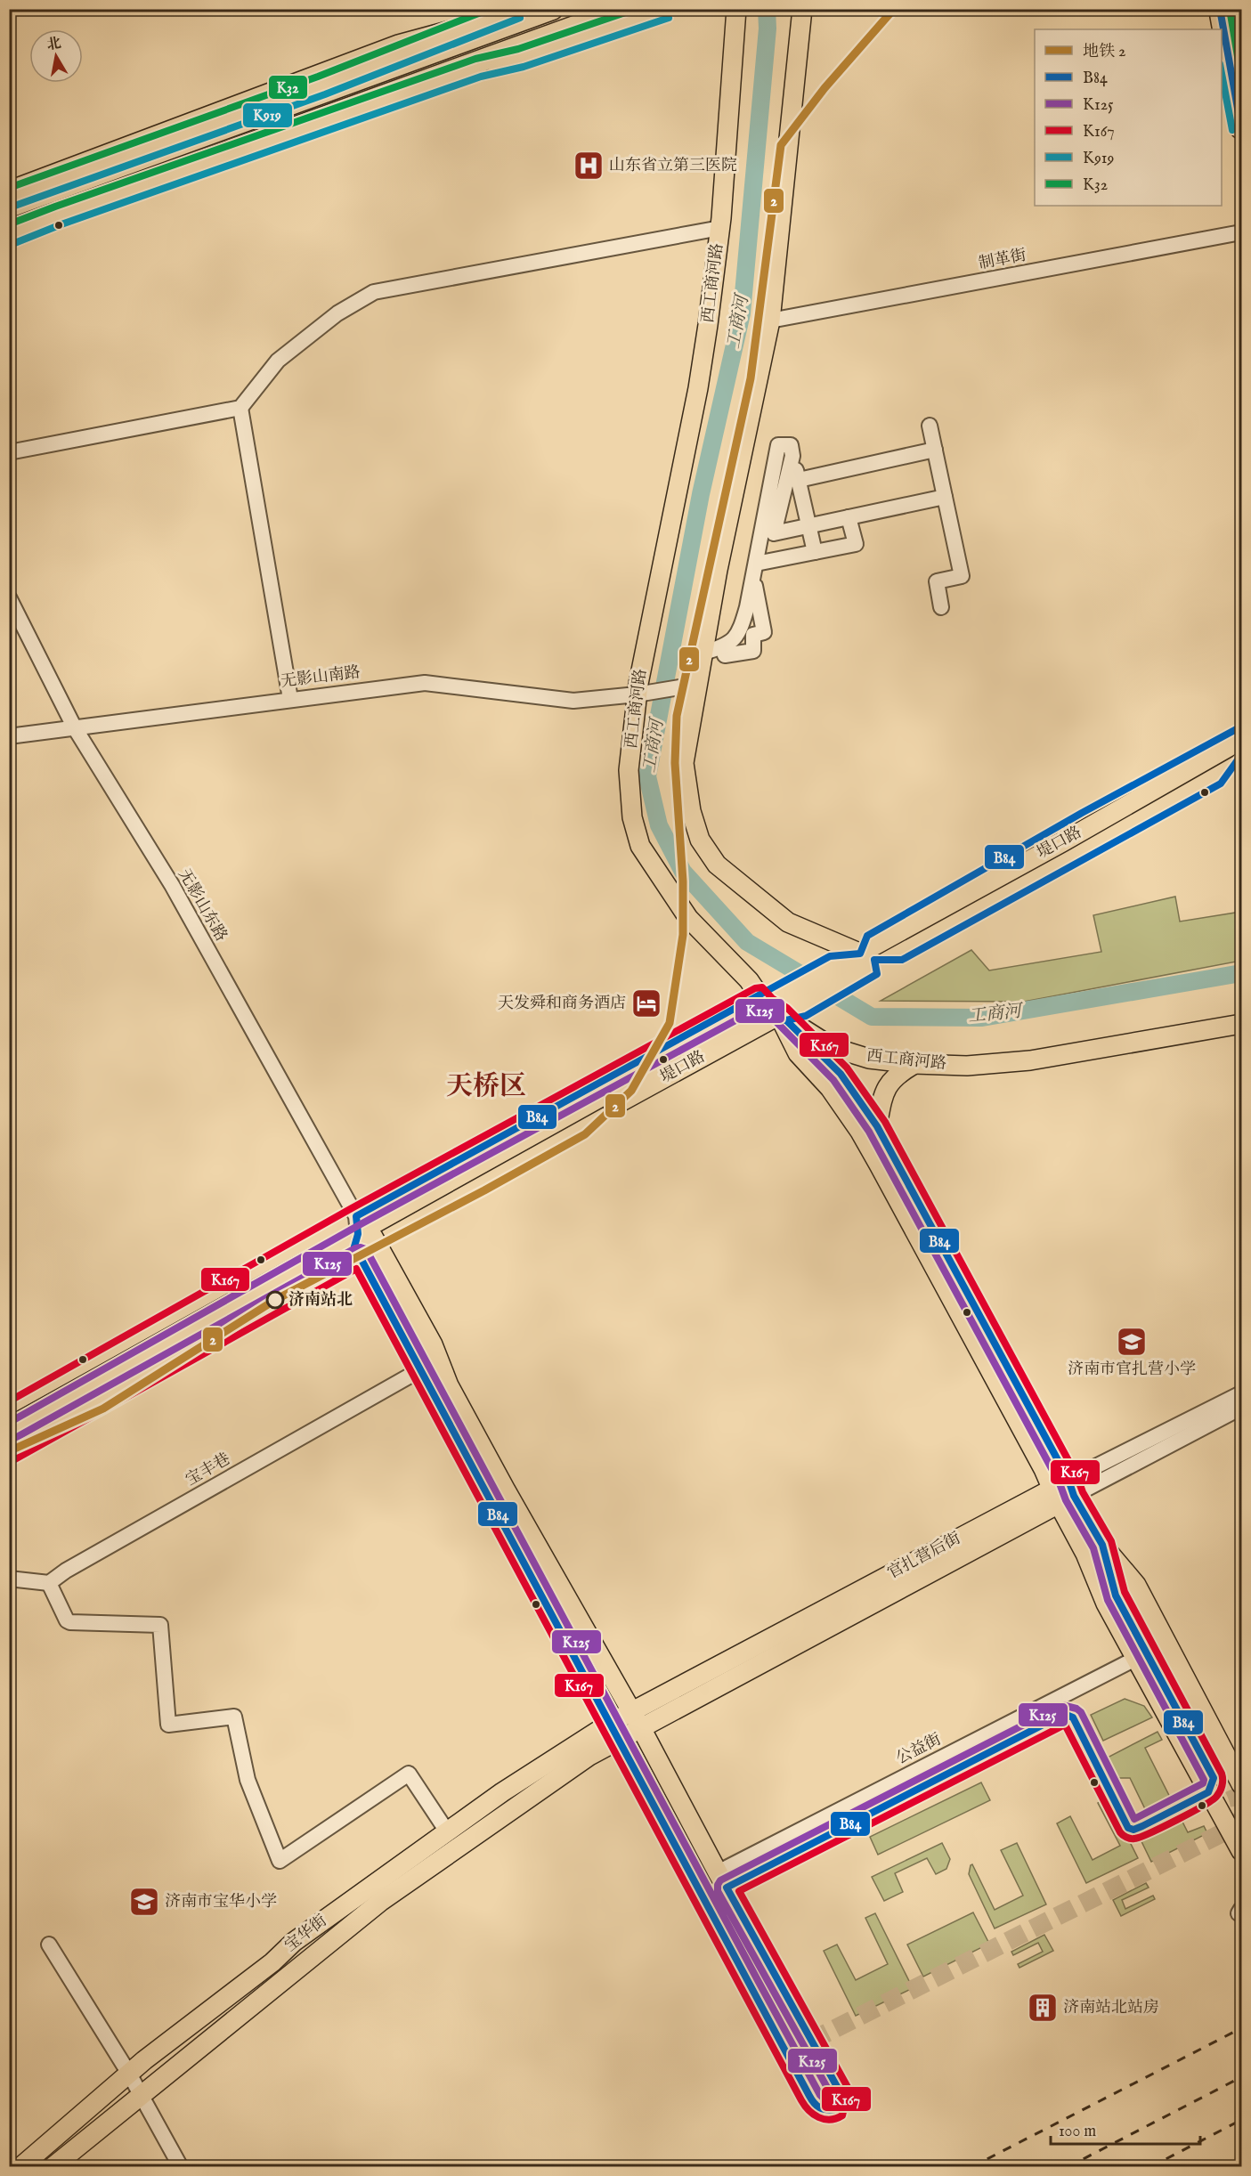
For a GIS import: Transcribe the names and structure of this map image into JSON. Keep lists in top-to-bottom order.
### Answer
{
  "streets": {
    "main road": [
      "西工商河路",
      "堤口路",
      "官扎营后街",
      "宝华街"
    ],
    "street": [
      "制革街",
      "无影山南路",
      "无影山东路",
      "宝丰巷",
      "公益街"
    ]
  },
  "crossings": [
    ["西工商河路", "无影山南路"],
    ["西工商河路", "堤口路"],
    ["无影山南路", "无影山东路"],
    ["堤口路", "无影山东路"],
    ["官扎营后街", "宝华街"]
  ],
  "districts": ["天桥区"],
  "water": ["工商河"],
  "places": {
    "hospital": ["山东省立第三医院"],
    "hotel": ["天发舜和商务酒店"],
    "other": ["济南站北"],
    "school or university": ["济南市官扎营小学", "济南市宝华小学"],
    "building": ["济南站北站房"]
  },
  "lines": [
    "metro line 2",
    "transit line B84",
    "transit line K32",
    "transit line K919",
    "transit line K167",
    "transit line K125"
  ],
  "legend": [
    "地铁 2",
    "B84",
    "K125",
    "K167",
    "K919",
    "K32"
  ],
  "scale_bar": "100 m",
  "north": "top"
}
